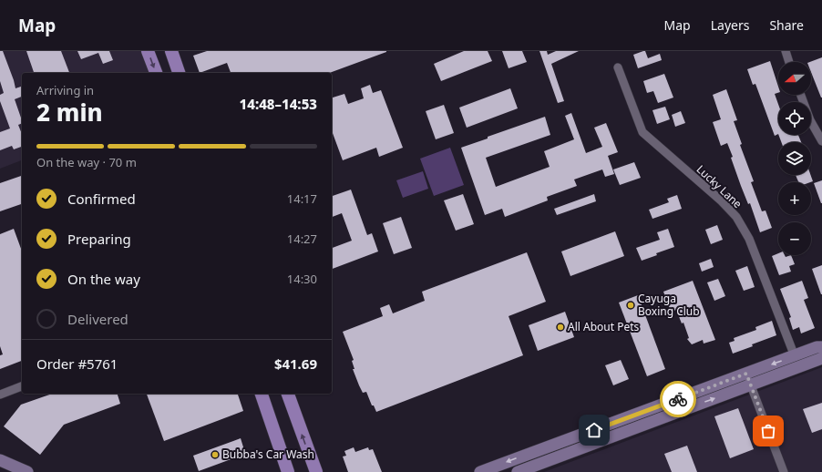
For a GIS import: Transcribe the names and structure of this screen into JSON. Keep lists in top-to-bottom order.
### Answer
{
  "streets": {
    "street": ["Lucky Lane"]
  },
  "places": ["Cayuga Boxing Club", "All About Pets", "Bubba's Car Wash"],
  "north": "left",
  "page": {
    "header": "Map",
    "nav": ["Map", "Layers", "Share"],
    "map_buttons": ["+", "−"],
    "heading": ["2 min", "Arriving in", "14:48–14:53"],
    "panel": ["Order #5761", "$41.69"],
    "bar": "On the way · 70 m",
    "list": [
      ["Confirmed", "14:17"],
      ["Preparing", "14:27"],
      ["On the way", "14:30"],
      "Delivered"
    ]
  }
}
